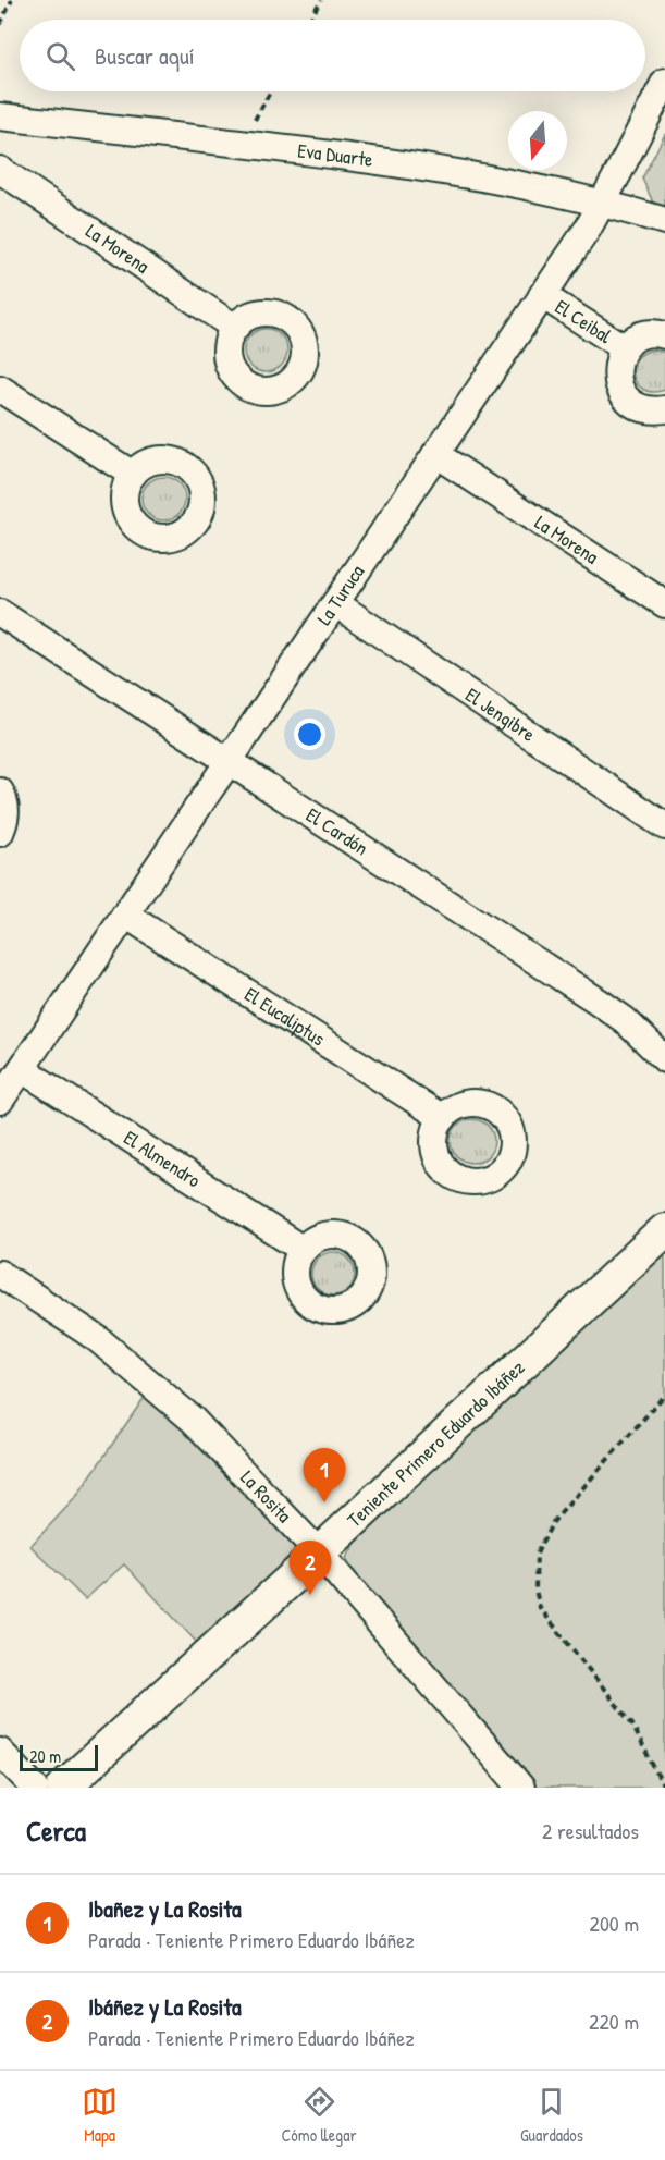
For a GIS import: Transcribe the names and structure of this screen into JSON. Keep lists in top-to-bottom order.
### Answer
{
  "streets": {
    "street": [
      "Eva Duarte",
      "La Morena",
      "El Ceibal",
      "La Turuca",
      "El Jengibre",
      "El Cardón",
      "El Eucaliptus",
      "El Almendro",
      "Teniente Primero Eduardo Ibáñez",
      "La Rosita"
    ]
  },
  "crossings": [
    ["Eva Duarte", "La Turuca"],
    ["La Morena", "La Turuca"],
    ["El Ceibal", "La Turuca"],
    ["La Turuca", "El Jengibre"],
    ["La Turuca", "El Cardón"],
    ["La Turuca", "El Eucaliptus"],
    ["La Turuca", "El Almendro"],
    ["Teniente Primero Eduardo Ibáñez", "La Rosita"]
  ],
  "scale_bar": "20 m",
  "north": "bottom",
  "page": {
    "search": "Buscar aquí",
    "pins": ["1", "2"],
    "scale": "20 m",
    "heading": ["Cerca", "2 resultados"],
    "list": [
      {
        "mark": "1",
        "name": "Ibañez y La Rosita",
        "note": "Parada · Teniente Primero Eduardo Ibáñez",
        "value": "200 m"
      },
      {
        "mark": "2",
        "name": "Ibáñez y La Rosita",
        "note": "Parada · Teniente Primero Eduardo Ibáñez",
        "value": "220 m"
      }
    ],
    "nav": ["Mapa", "Cómo llegar", "Guardados"]
  }
}
